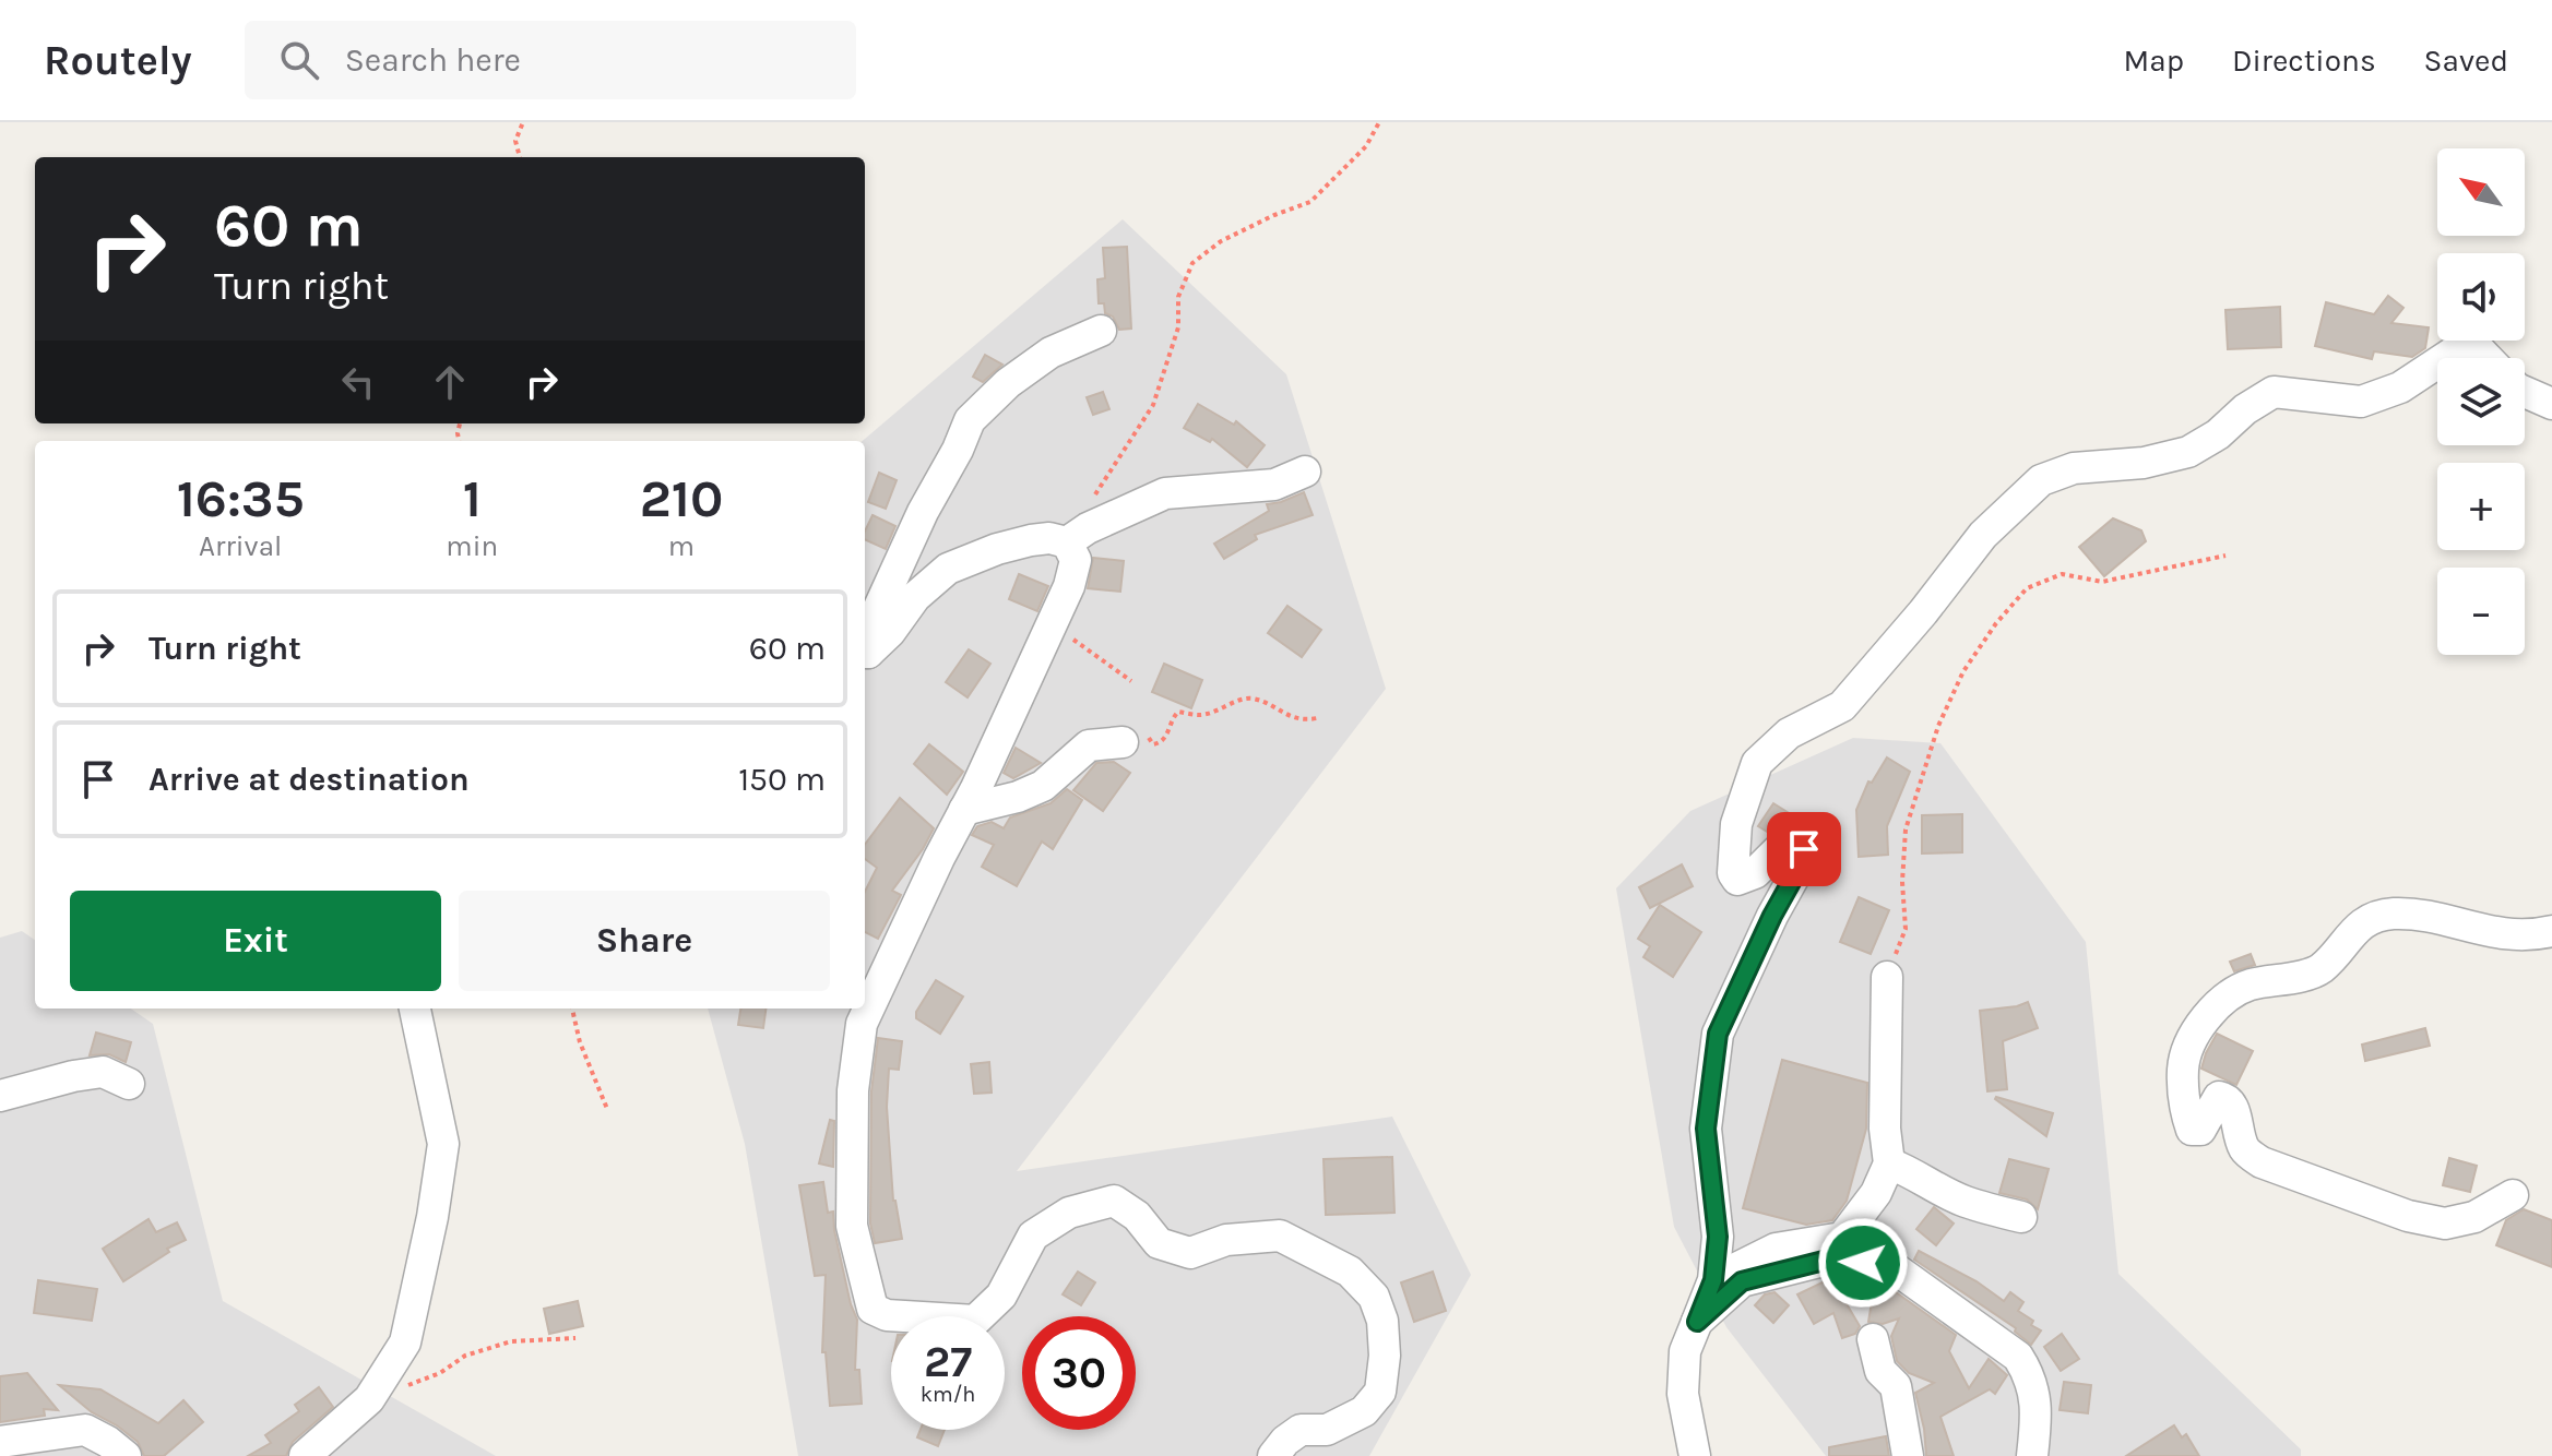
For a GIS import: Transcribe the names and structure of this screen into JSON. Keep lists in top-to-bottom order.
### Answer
{
  "north": "top left",
  "page": {
    "header": "Routely",
    "search": "Search here",
    "nav": ["Map", "Directions", "Saved"],
    "map_buttons": ["+", "−"],
    "turn": ["60 m", "Turn right"],
    "eta": [
      "16:35",
      "Arrival",
      "1",
      "min",
      "210",
      "m"
    ],
    "list": [
      {
        "name": "Turn right",
        "value": "60 m"
      },
      {
        "name": "Arrive at destination",
        "value": "150 m"
      }
    ],
    "buttons": ["Exit", "Share"],
    "speed": "27 km/h",
    "limit": "30"
  }
}
